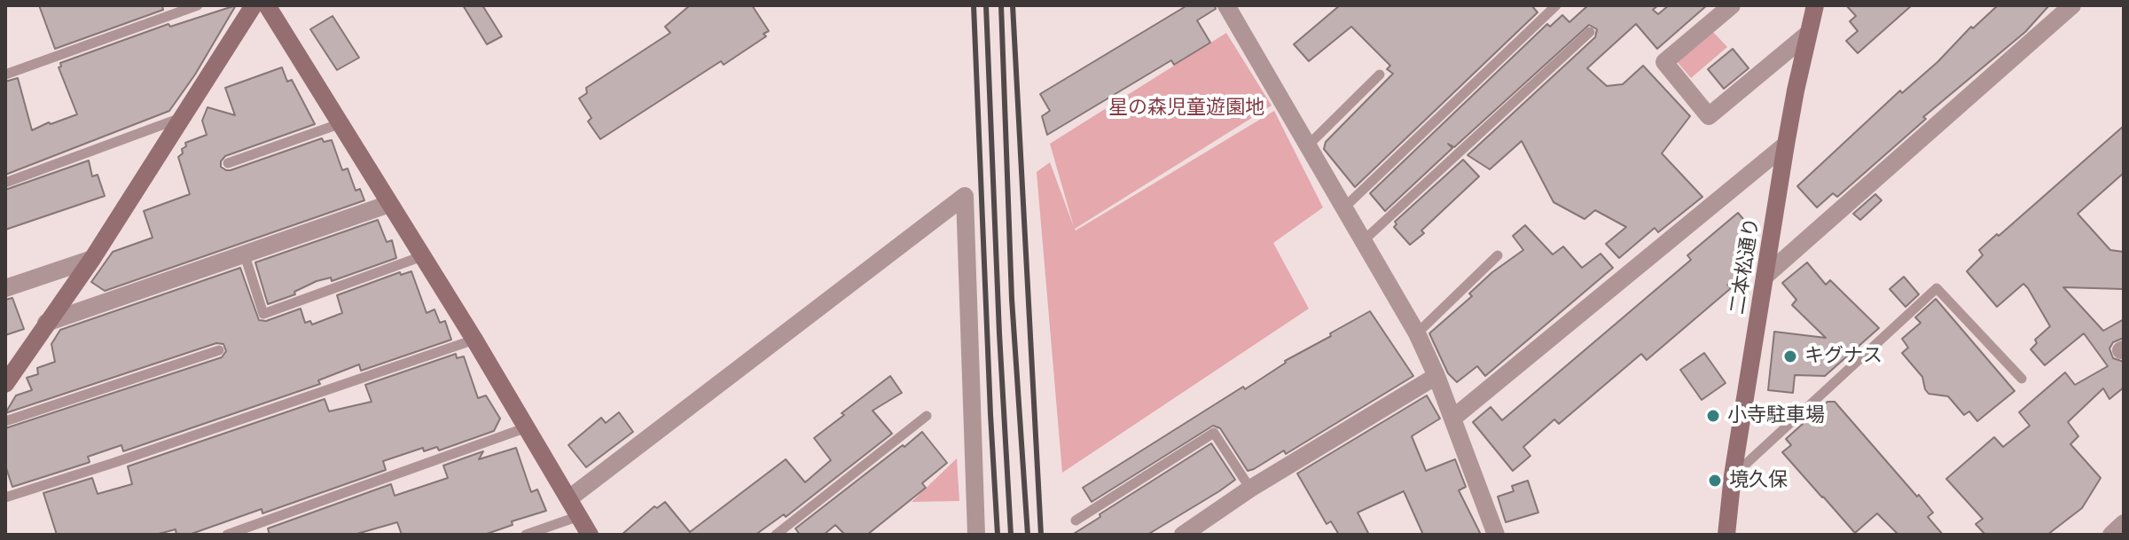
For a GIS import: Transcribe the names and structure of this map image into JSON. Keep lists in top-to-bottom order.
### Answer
{
  "streets": {
    "street": ["二本松通り"]
  },
  "parks": ["星の森児童遊園地"],
  "places": ["キグナス", "小寺駐車場", "境久保"]
}
